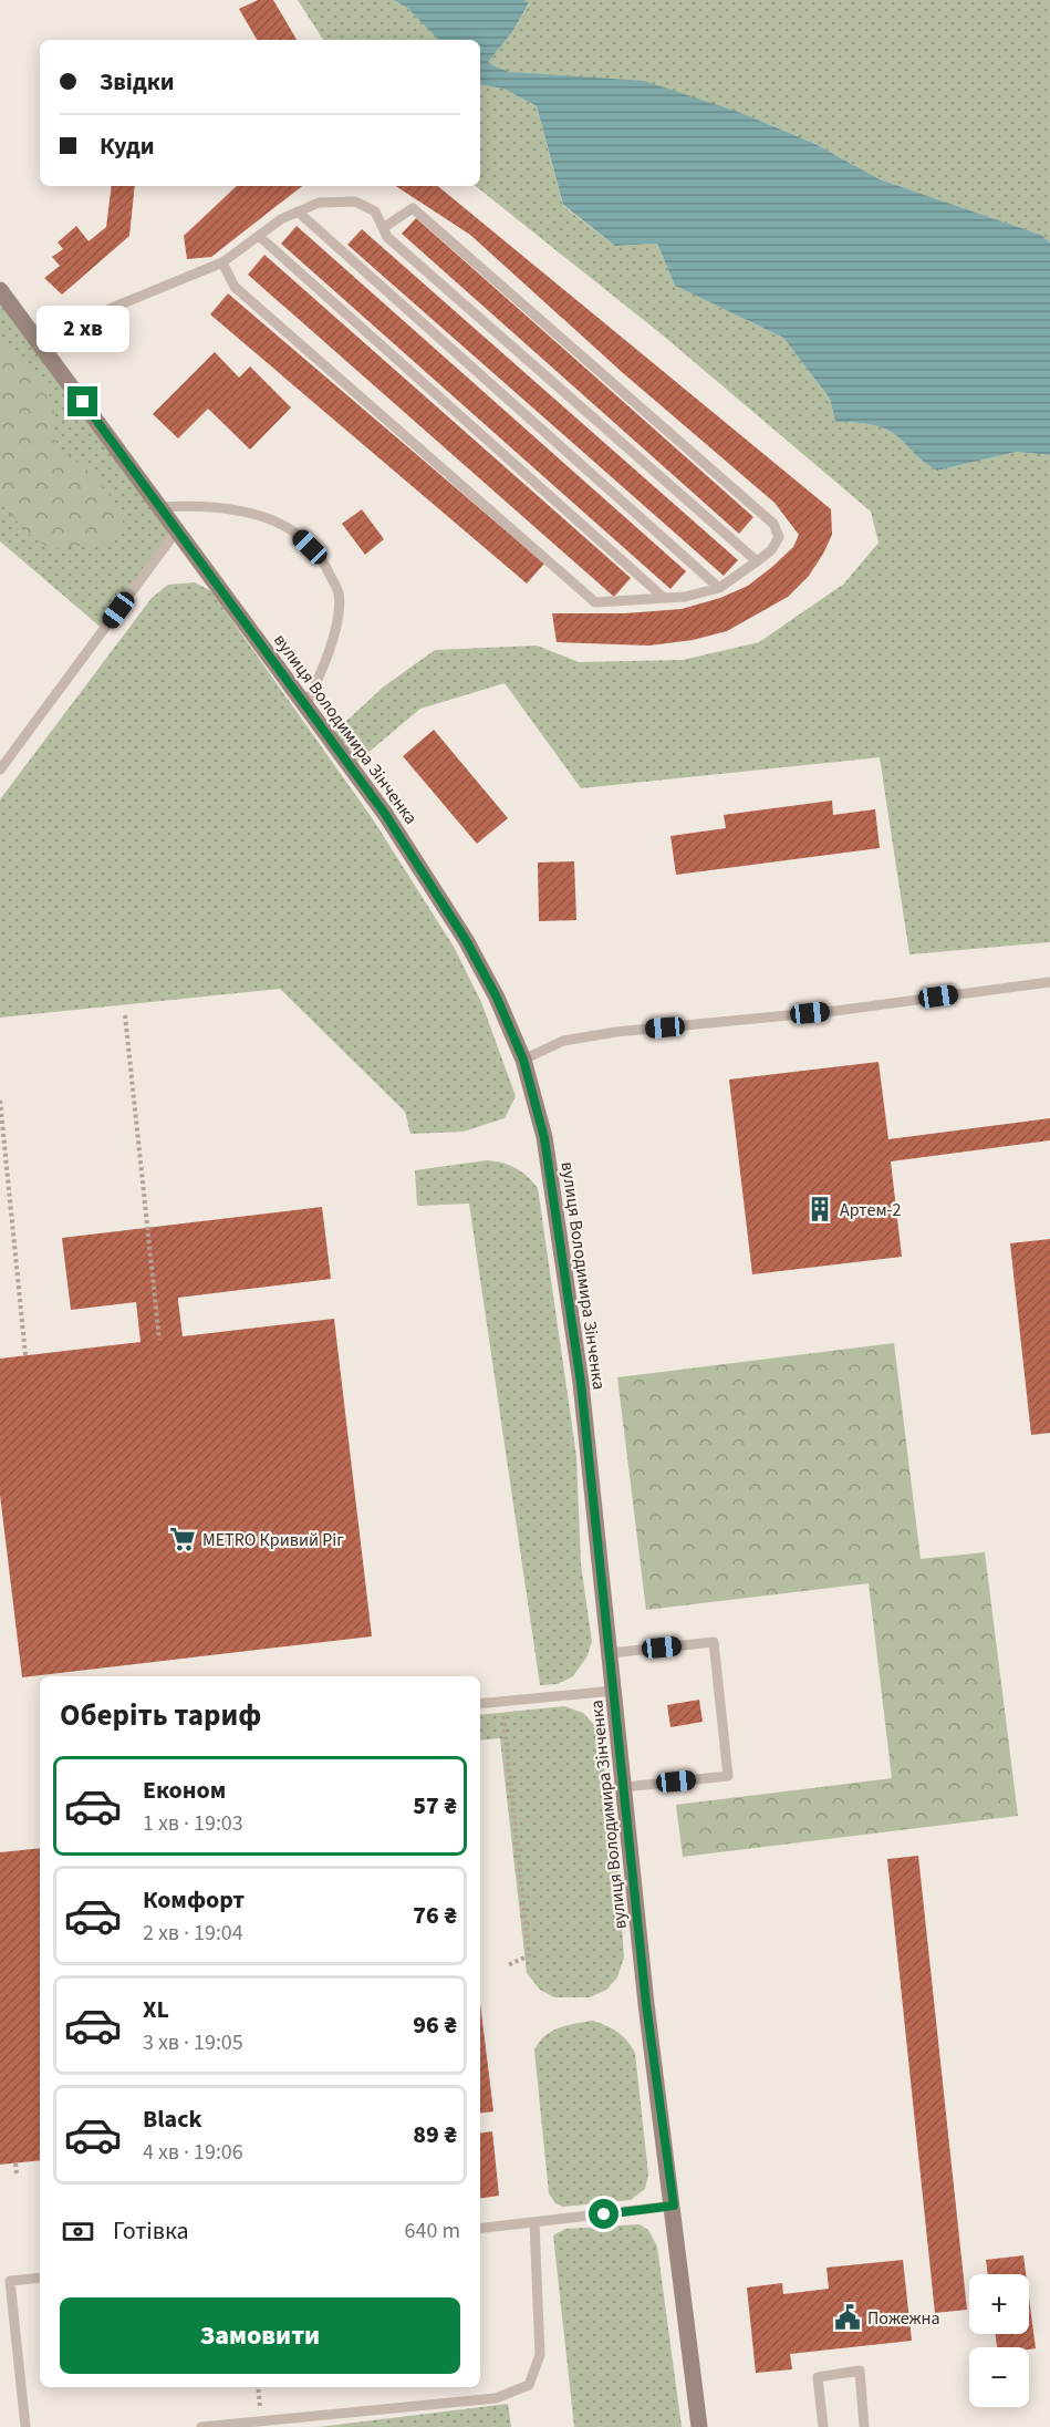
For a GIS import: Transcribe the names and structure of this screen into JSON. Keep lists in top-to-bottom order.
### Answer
{
  "streets": {
    "main road": ["вулиця Володимира Зінченка"]
  },
  "places": {
    "building": ["Артем-2"],
    "supermarket": ["METRO Кривий Ріг"],
    "public building": ["Пожежна"]
  },
  "page": {
    "banner": ["Звідки", "Куди"],
    "bubble": "2 хв",
    "heading": "Оберіть тариф",
    "list": [
      {
        "name": "Економ",
        "note": "1 хв · 19:03",
        "value": "57 ₴"
      },
      {
        "name": "Комфорт",
        "note": "2 хв · 19:04",
        "value": "76 ₴"
      },
      {
        "name": "XL",
        "note": "3 хв · 19:05",
        "value": "96 ₴"
      },
      {
        "name": "Black",
        "note": "4 хв · 19:06",
        "value": "89 ₴"
      }
    ],
    "pay": ["Готівка", "640 m"],
    "map_buttons": ["+", "−"],
    "buttons": "Замовити"
  }
}
